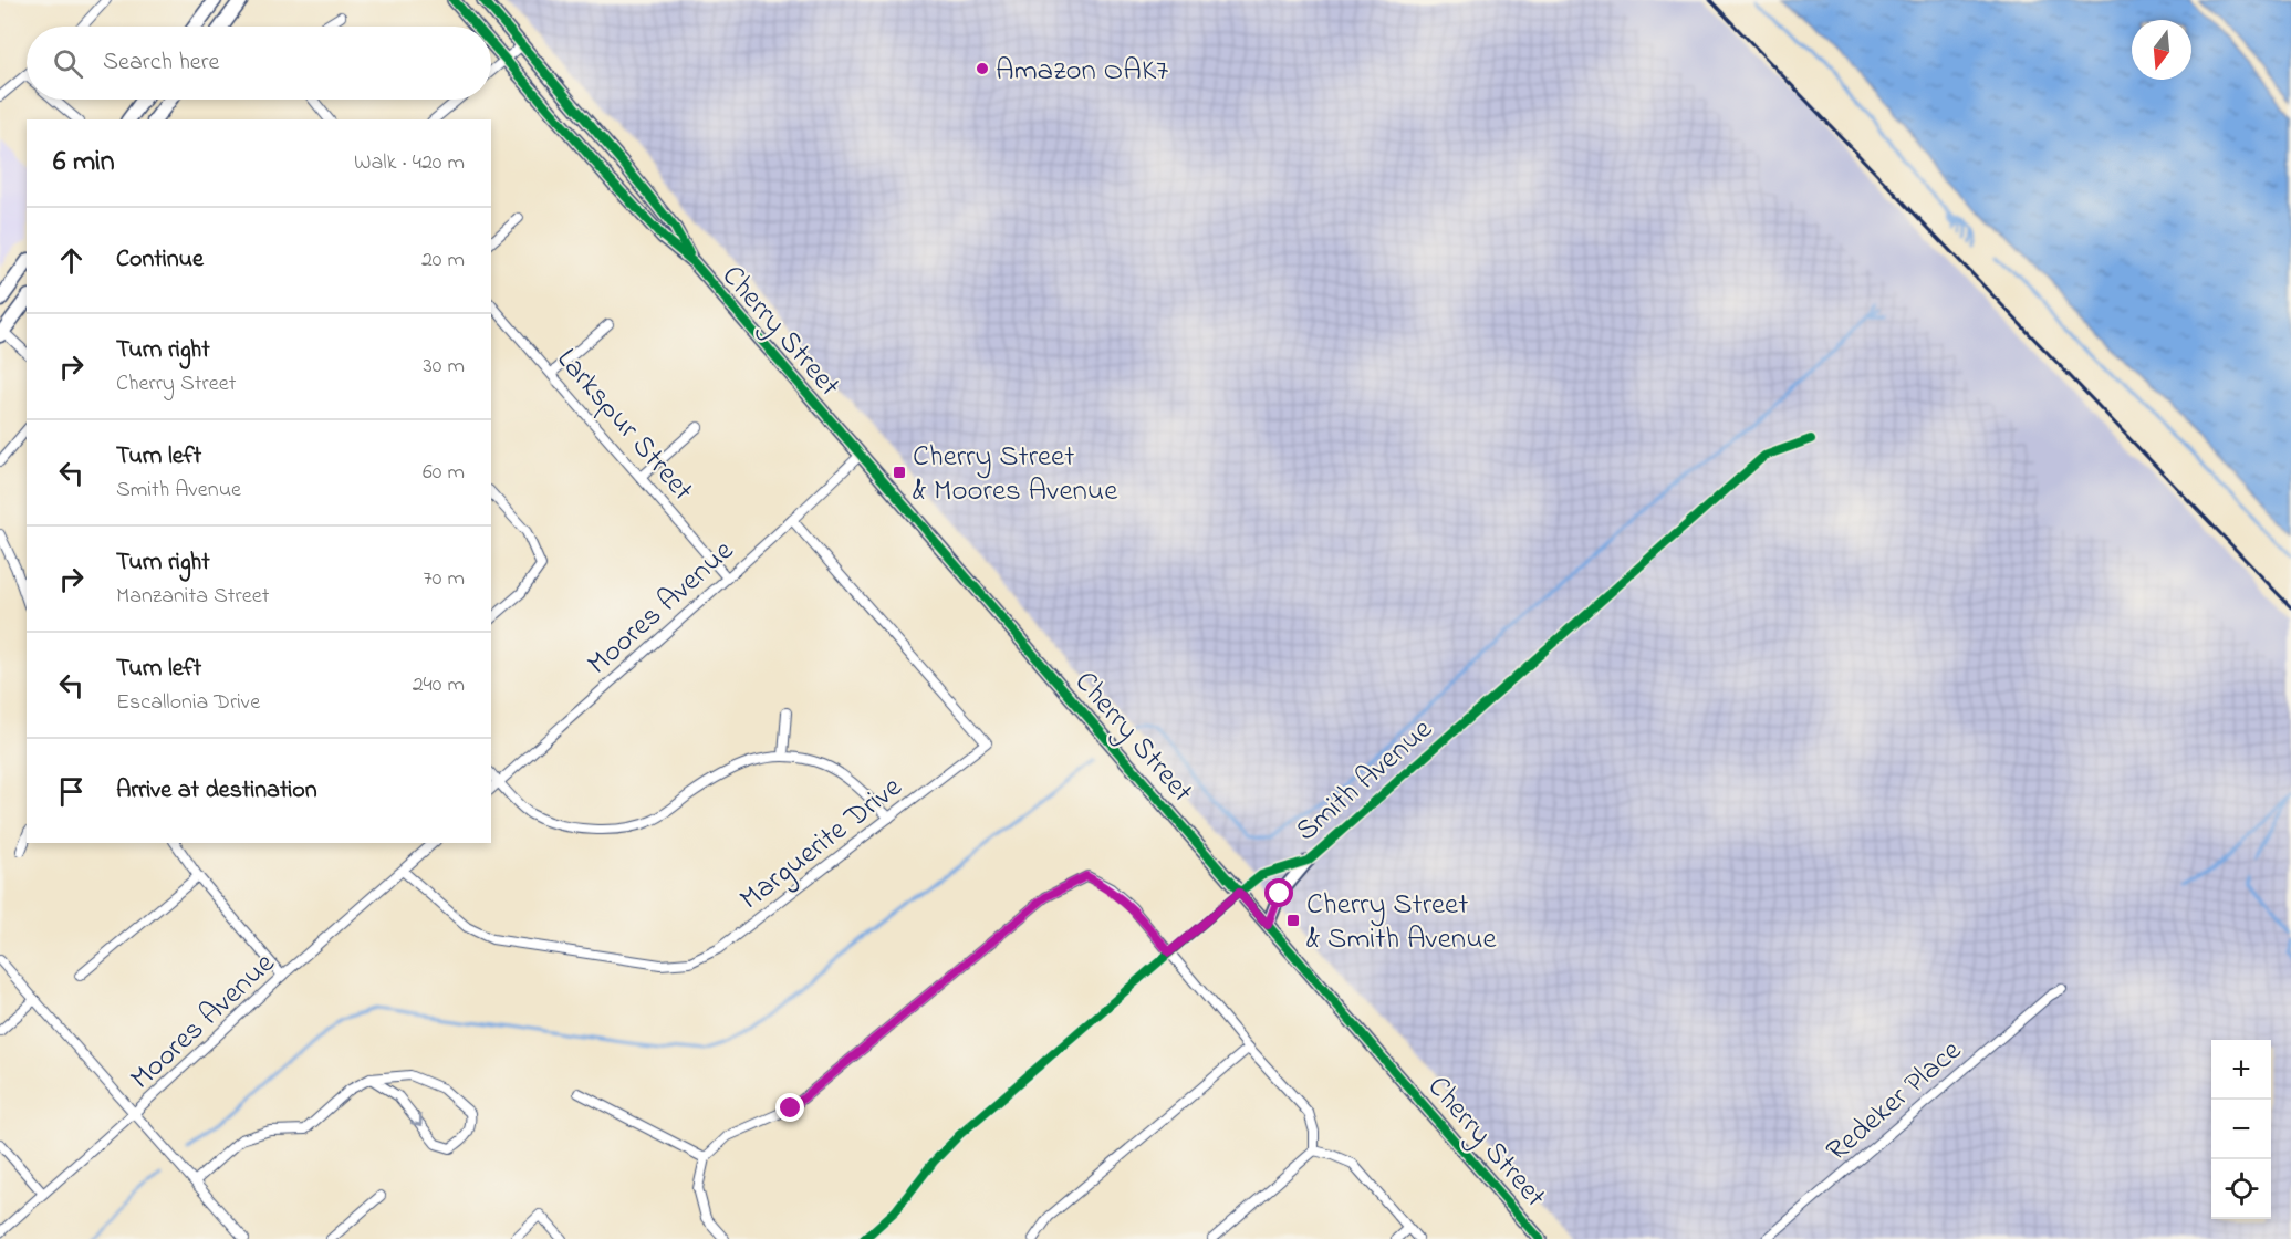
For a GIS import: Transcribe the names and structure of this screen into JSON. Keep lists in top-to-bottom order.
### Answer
{
  "streets": {
    "street": [
      "Cherry Street",
      "Larkspur Street",
      "Moores Avenue",
      "Smith Avenue",
      "Marguerite Drive",
      "Redeker Place"
    ]
  },
  "crossings": [
    ["Cherry Street", "Moores Avenue"],
    ["Cherry Street", "Smith Avenue"],
    ["Larkspur Street", "Moores Avenue"],
    ["Moores Avenue", "Marguerite Drive"]
  ],
  "places": {
    "other": ["Amazon OAK7"],
    "transit": ["Cherry Street & Moores Avenue", "Cherry Street & Smith Avenue"]
  },
  "north": "bottom",
  "page": {
    "search": "Search here",
    "heading": ["6 min", "Walk · 420 m"],
    "list": [
      ["Continue", "20 m"],
      ["Turn right", "Cherry Street", "30 m"],
      ["Turn left", "Smith Avenue", "60 m"],
      ["Turn right", "Manzanita Street", "70 m"],
      ["Turn left", "Escallonia Drive", "240 m"],
      "Arrive at destination"
    ],
    "map_buttons": ["+", "−"]
  }
}
